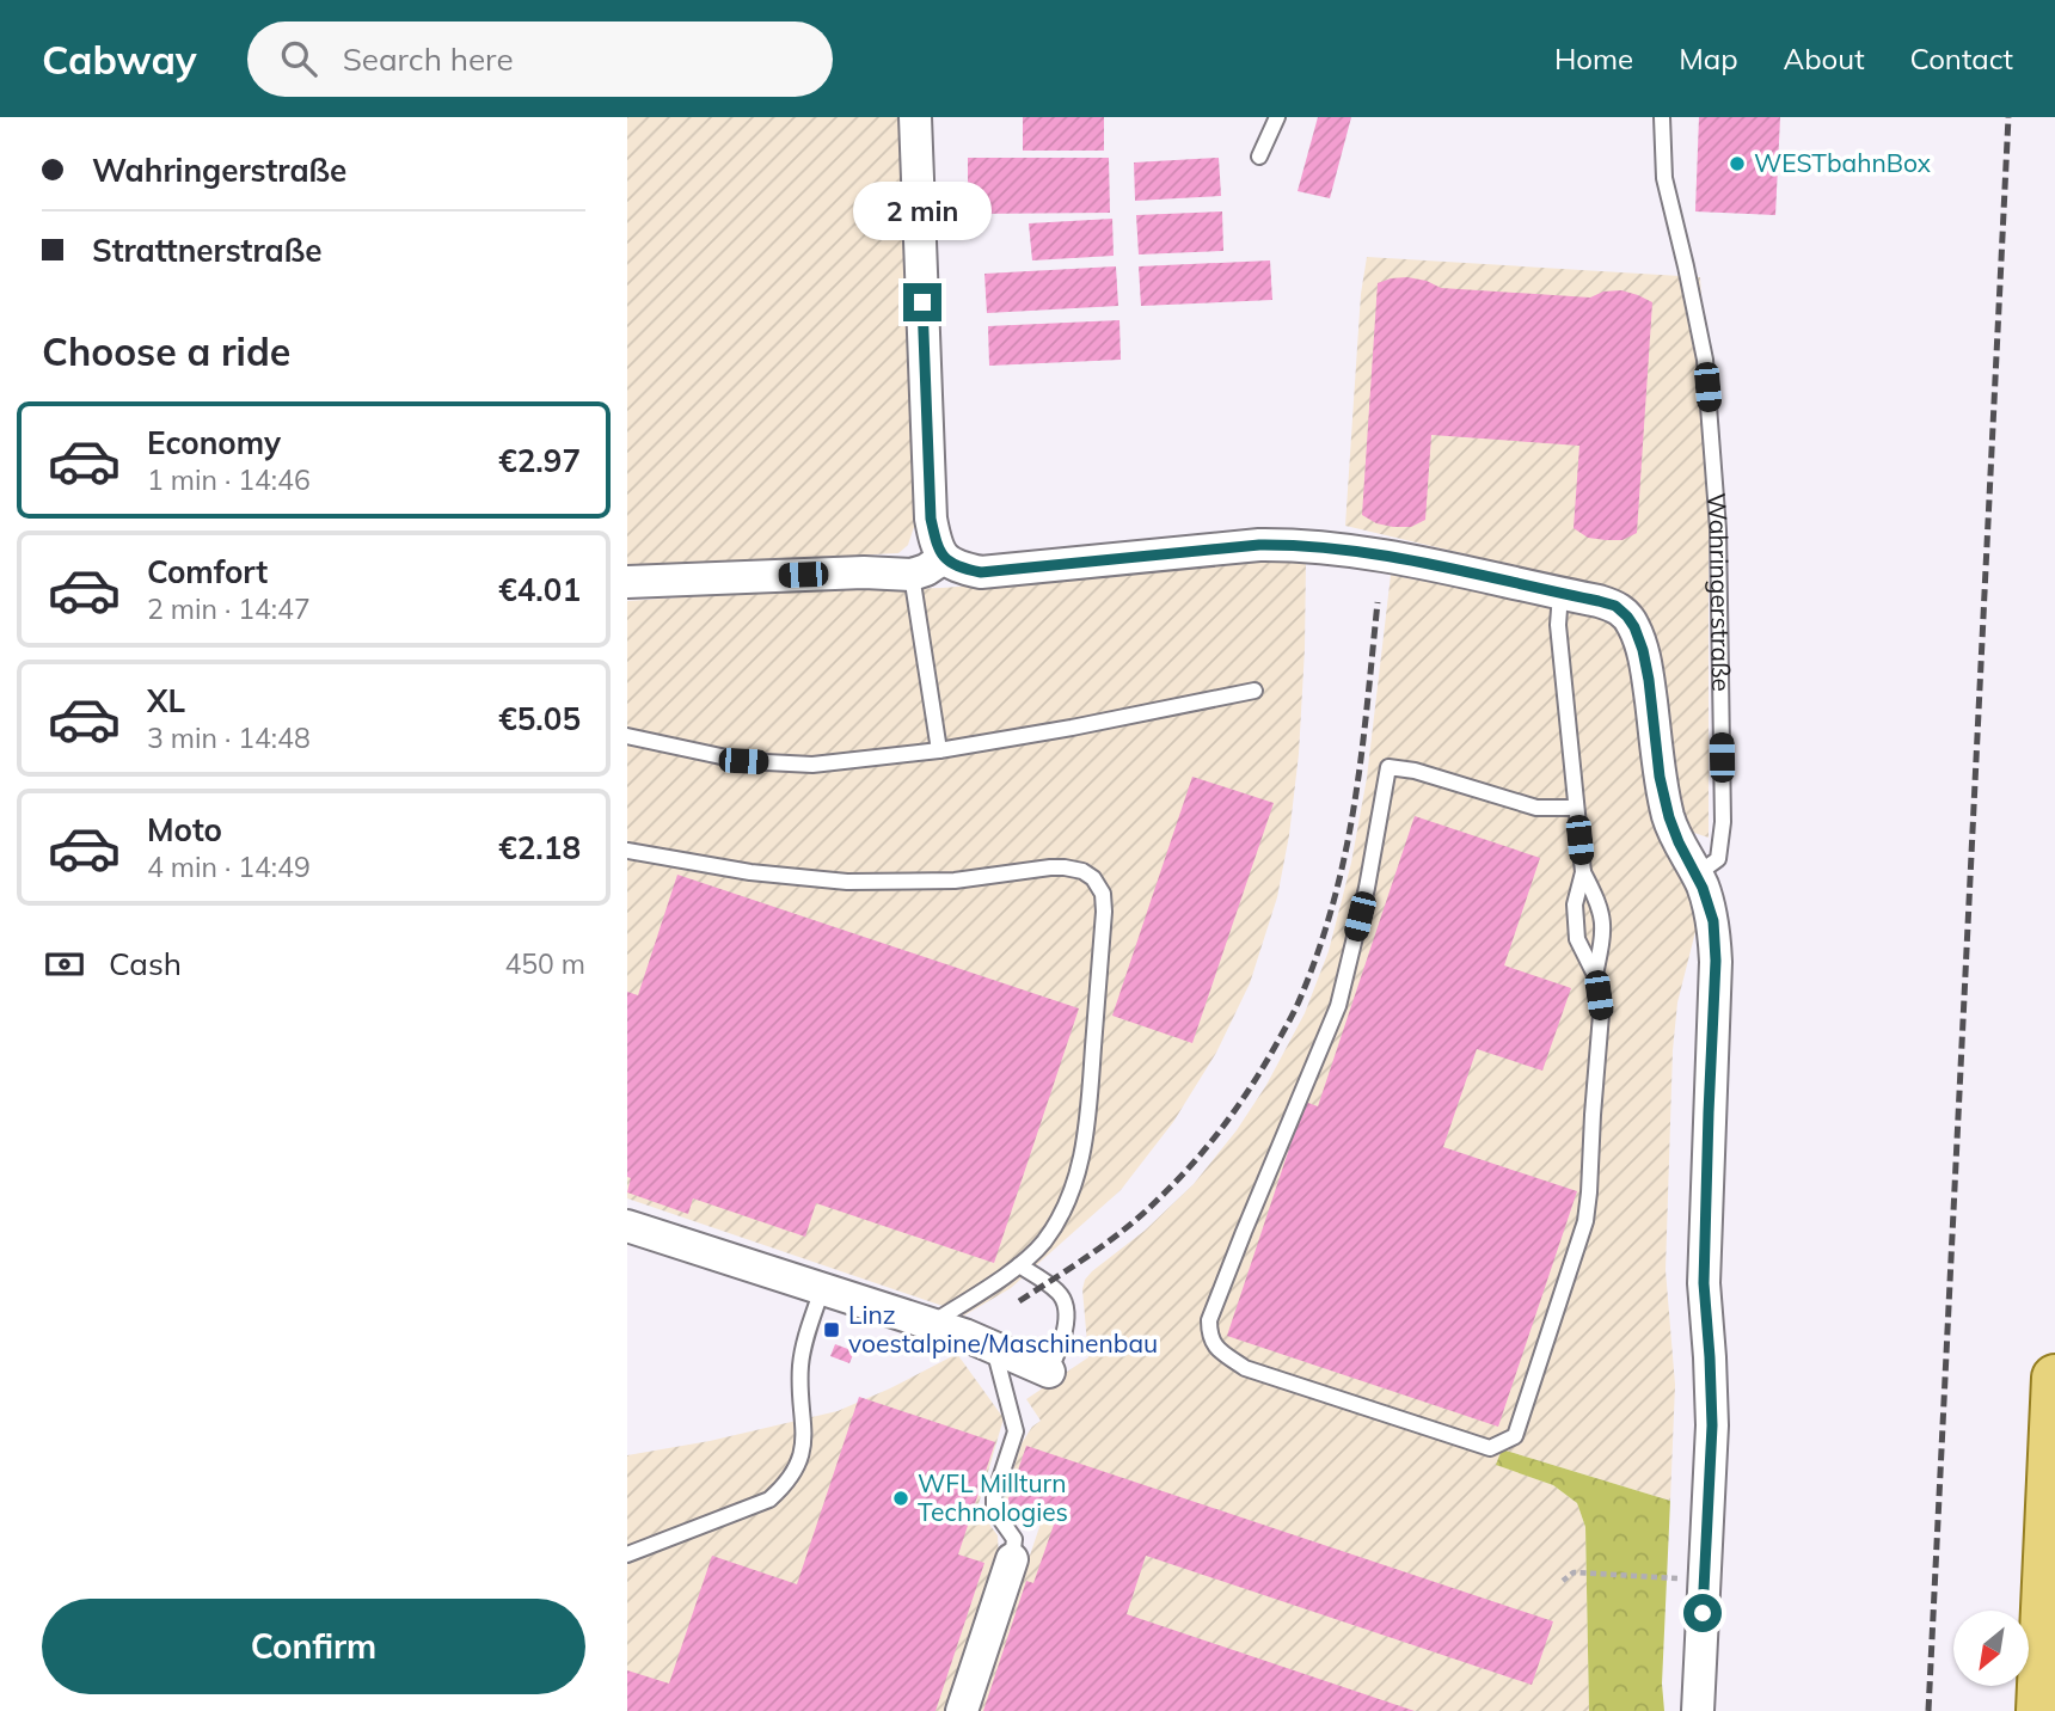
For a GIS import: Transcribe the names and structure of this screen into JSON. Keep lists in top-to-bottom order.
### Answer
{
  "streets": {
    "lane": ["Wahringerstraße"]
  },
  "places": {
    "other": ["WESTbahnBox", "WFL Millturn Technologies"],
    "transit": ["Linz voestalpine/Maschinenbau"]
  },
  "north": "bottom left",
  "page": {
    "header": "Cabway",
    "search": "Search here",
    "nav": [
      "Home",
      "Map",
      "About",
      "Contact"
    ],
    "banner": ["Wahringerstraße", "Strattnerstraße"],
    "bubble": "2 min",
    "heading": "Choose a ride",
    "list": [
      {
        "name": "Economy",
        "note": "1 min · 14:46",
        "value": "€2.97"
      },
      {
        "name": "Comfort",
        "note": "2 min · 14:47",
        "value": "€4.01"
      },
      {
        "name": "XL",
        "note": "3 min · 14:48",
        "value": "€5.05"
      },
      {
        "name": "Moto",
        "note": "4 min · 14:49",
        "value": "€2.18"
      }
    ],
    "pay": ["Cash", "450 m"],
    "buttons": "Confirm"
  }
}
